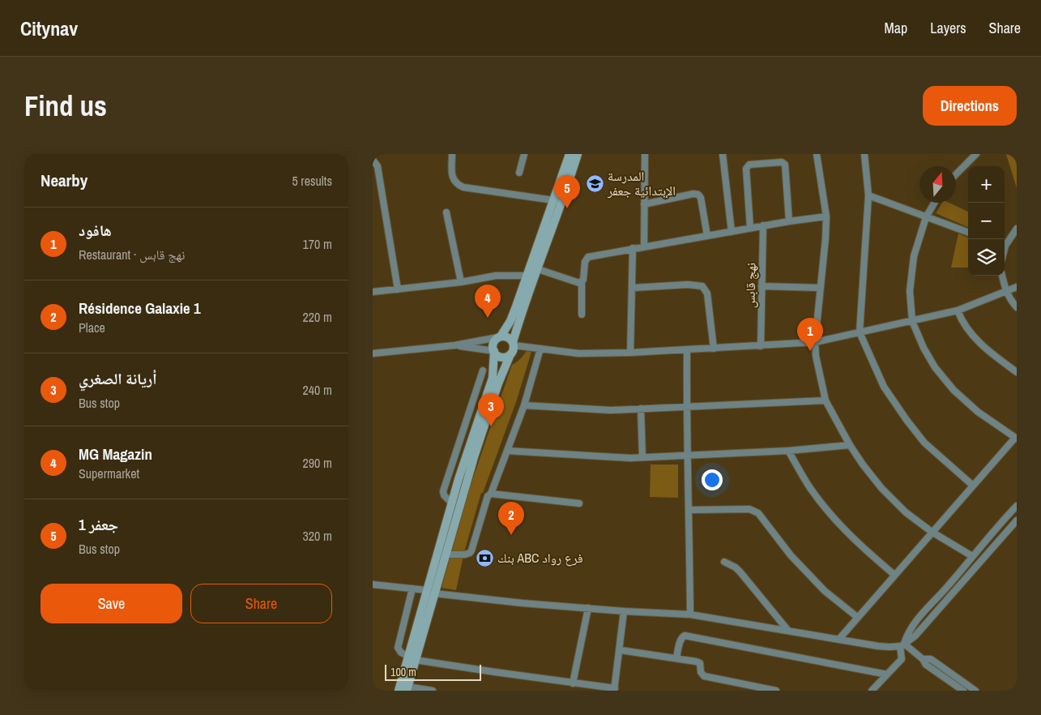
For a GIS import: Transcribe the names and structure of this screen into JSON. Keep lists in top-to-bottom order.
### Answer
{
  "streets": {
    "street": ["نهج قابس"]
  },
  "places": {
    "school or university": ["المدرسة الإبتدائية جعفر"],
    "bank": ["بنك ABC فرع رواد"]
  },
  "scale_bar": "100 m",
  "north": "top",
  "page": {
    "header": "Citynav",
    "nav": ["Map", "Layers", "Share"],
    "buttons": [
      "Directions",
      ["Save", "Share"]
    ],
    "title": "Find us",
    "heading": ["Nearby", "5 results"],
    "map_buttons": ["+", "−"],
    "pins": [
      "5",
      "4",
      "1",
      "3",
      "2"
    ],
    "list": [
      {
        "mark": "1",
        "name": "هافود",
        "note": "Restaurant · نهج قابس",
        "value": "170 m"
      },
      {
        "mark": "2",
        "name": "Résidence Galaxie 1",
        "note": "Place",
        "value": "220 m"
      },
      {
        "mark": "3",
        "name": "أريانة الصغري",
        "note": "Bus stop",
        "value": "240 m"
      },
      {
        "mark": "4",
        "name": "MG Magazin",
        "note": "Supermarket",
        "value": "290 m"
      },
      {
        "mark": "5",
        "name": "جعفر 1",
        "note": "Bus stop",
        "value": "320 m"
      }
    ],
    "scale": "100 m"
  }
}
